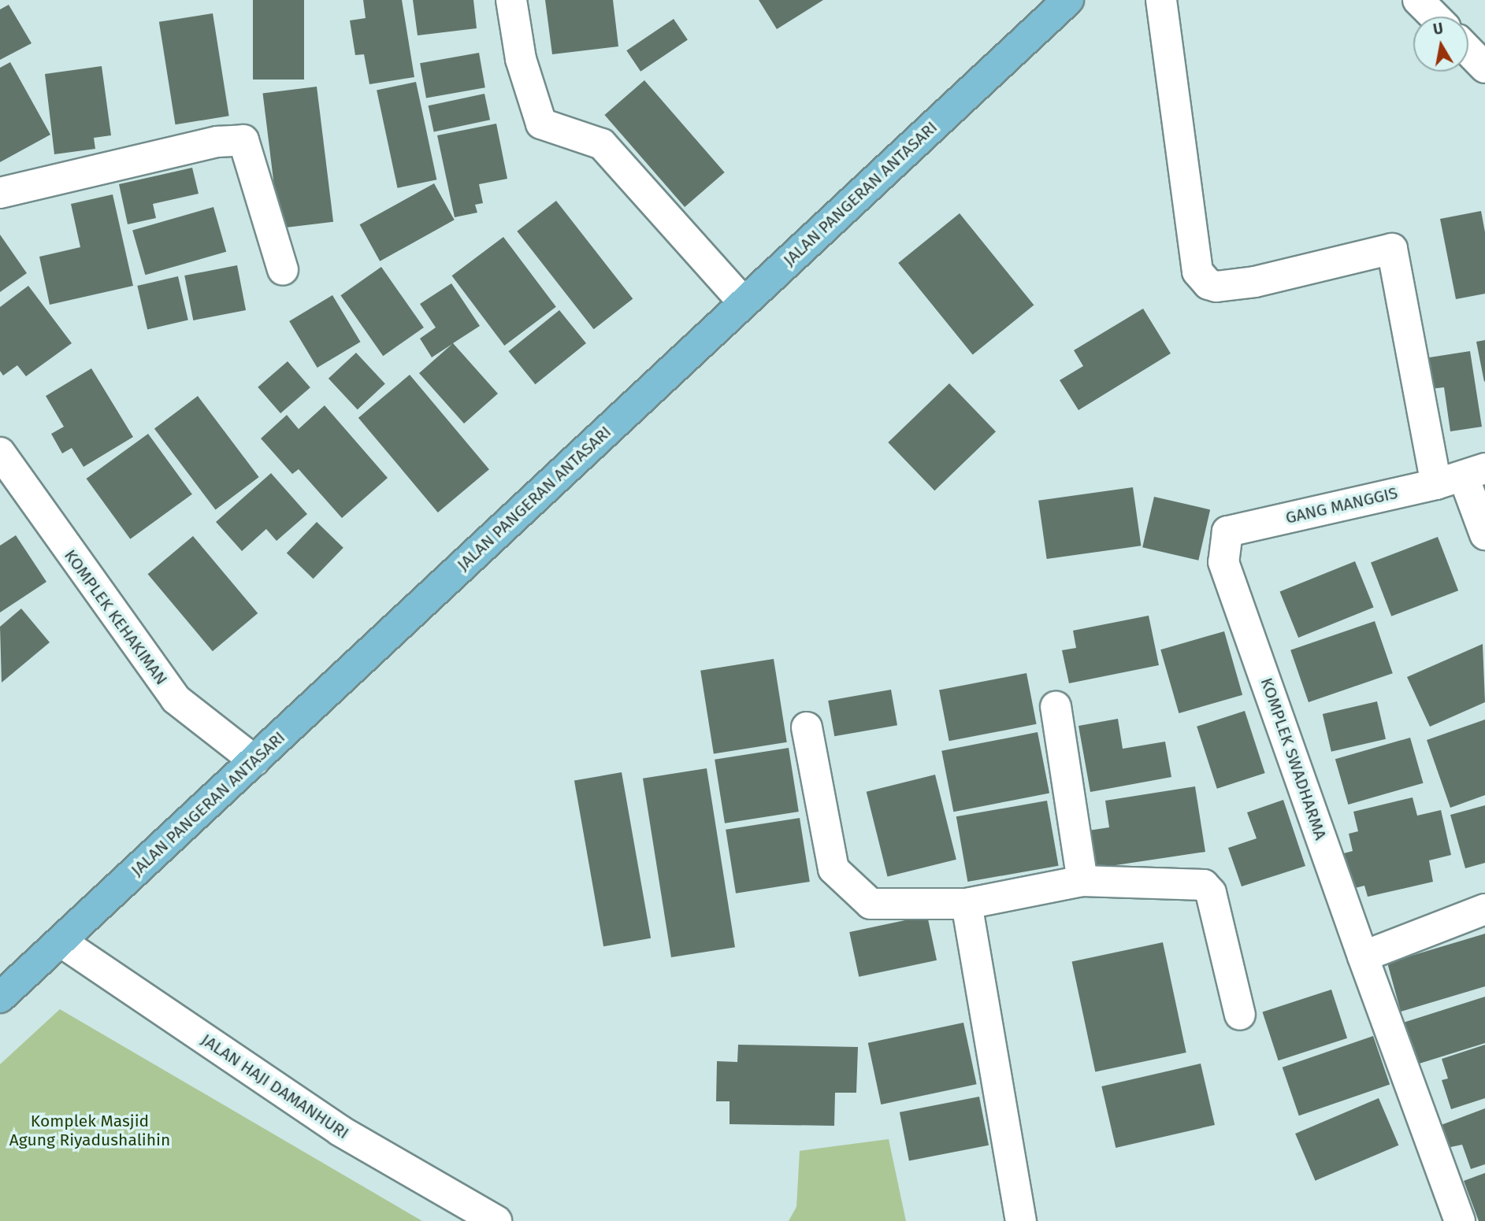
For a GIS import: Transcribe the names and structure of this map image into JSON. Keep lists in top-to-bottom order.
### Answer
{
  "streets": {
    "main road": ["JALAN PANGERAN ANTASARI"],
    "street": [
      "GANG MANGGIS",
      "KOMPLEK KEHAKIMAN",
      "KOMPLEK SWADHARMA",
      "JALAN HAJI DAMANHURI"
    ]
  },
  "crossings": [
    ["JALAN PANGERAN ANTASARI", "KOMPLEK KEHAKIMAN"],
    ["JALAN PANGERAN ANTASARI", "JALAN HAJI DAMANHURI"],
    ["GANG MANGGIS", "KOMPLEK SWADHARMA"]
  ],
  "parks": ["Komplek Masjid Agung Riyadushalihin"],
  "north": "top"
}
